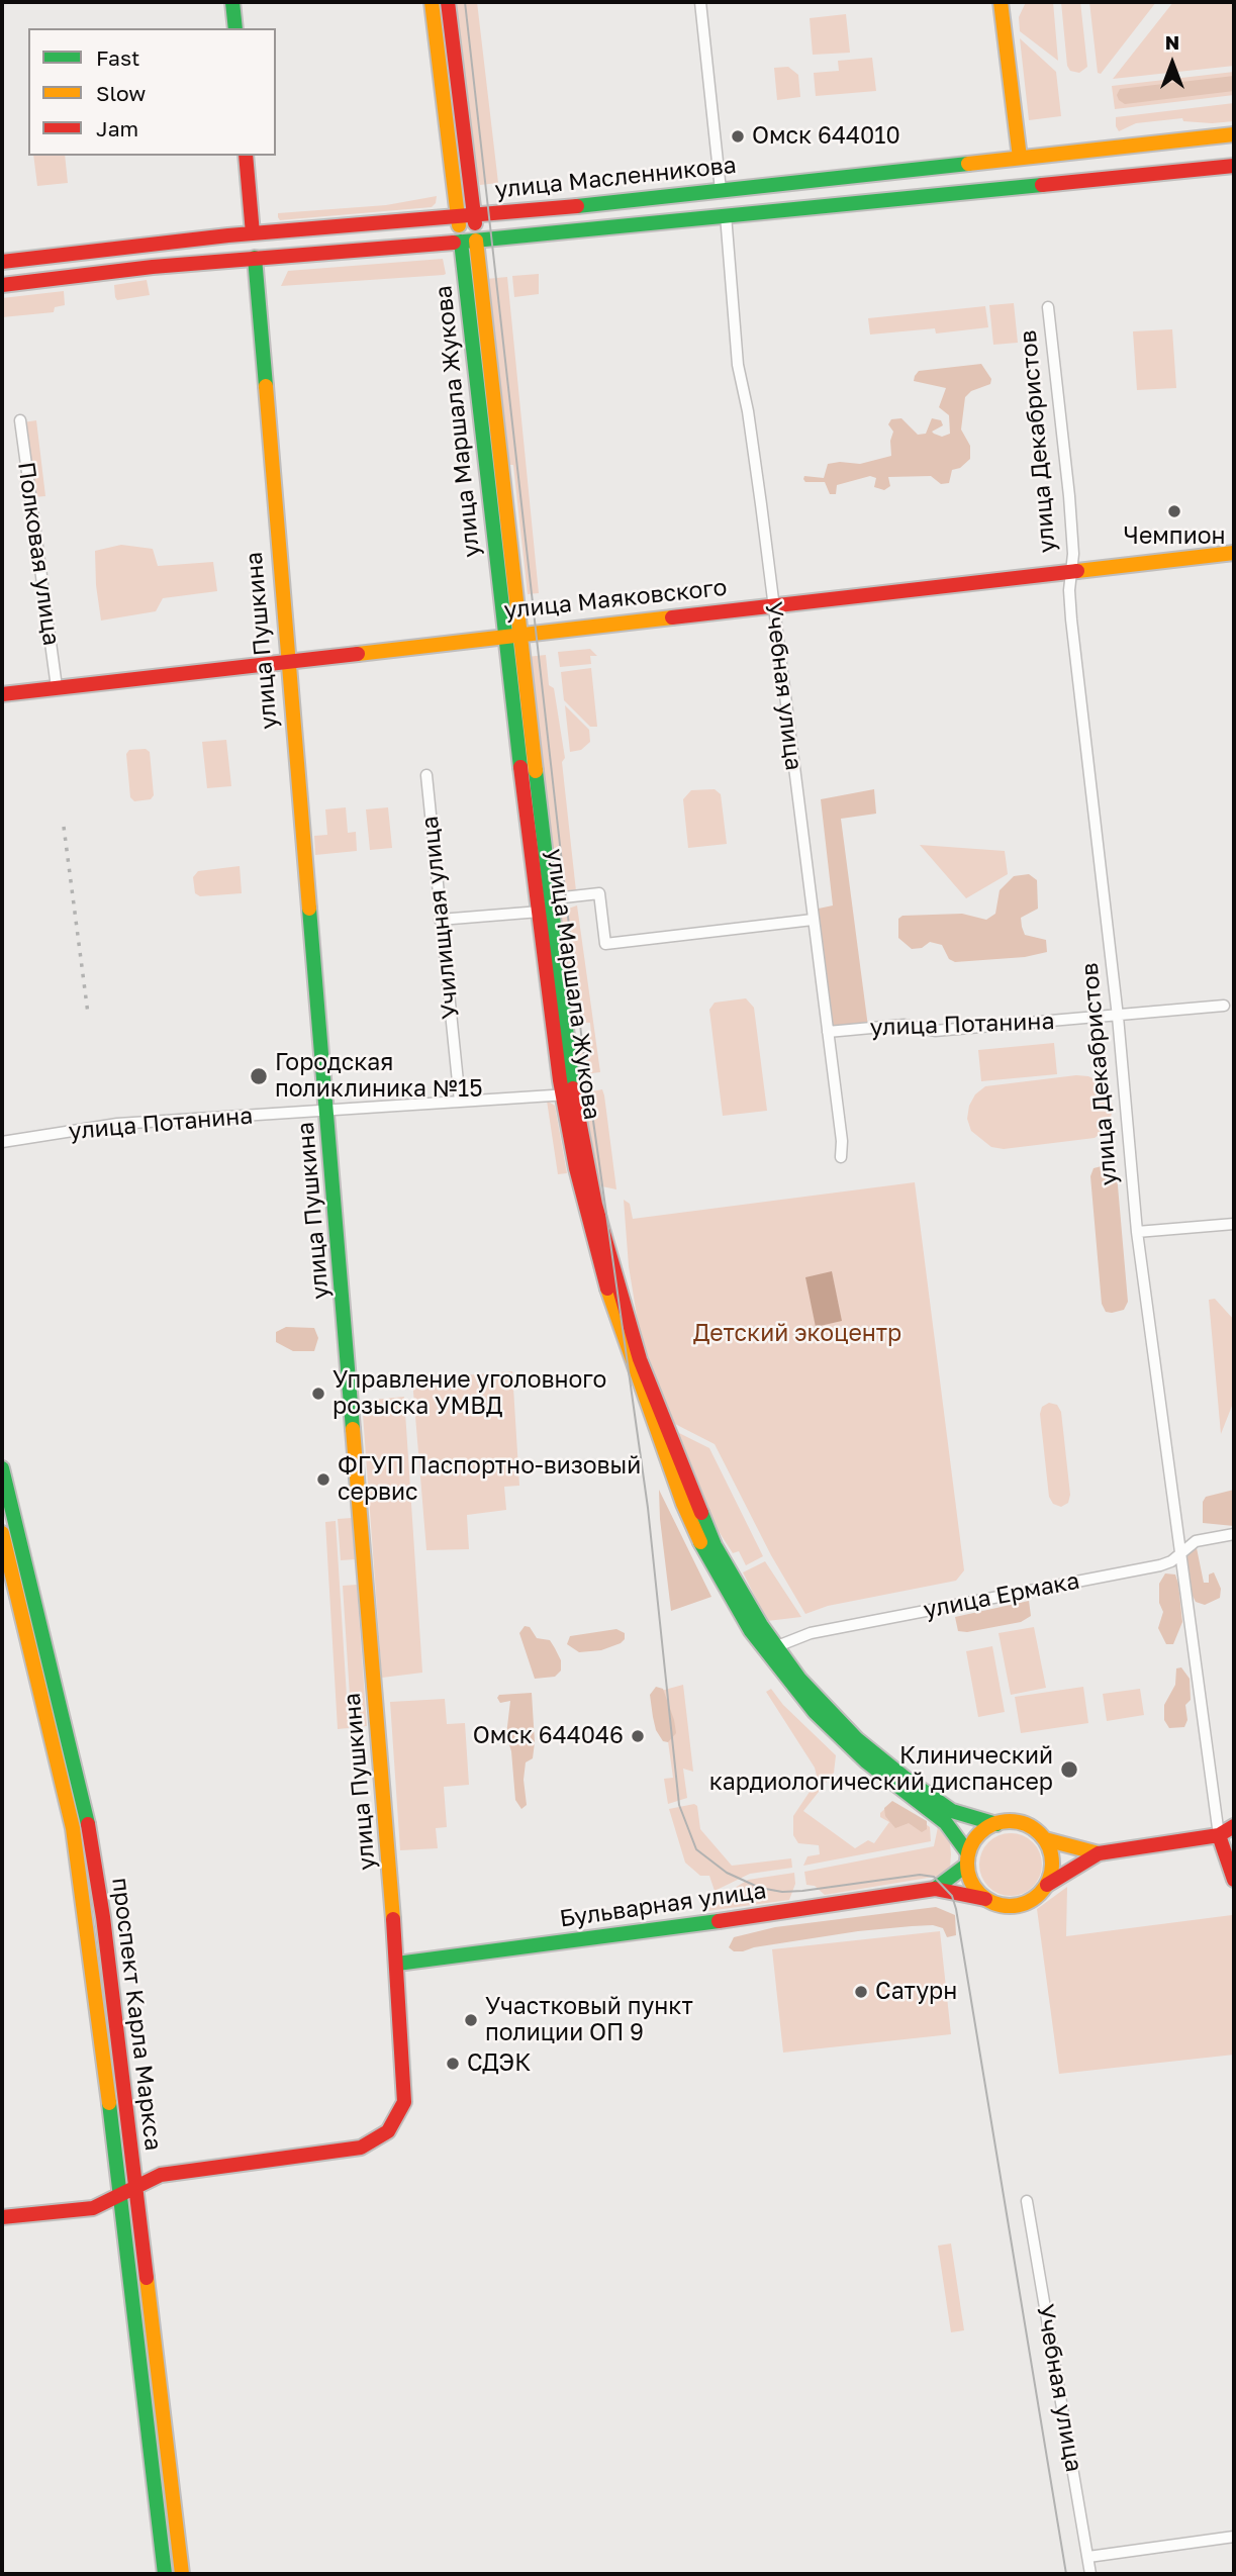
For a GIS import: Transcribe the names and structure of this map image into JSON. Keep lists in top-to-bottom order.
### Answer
{
  "streets": {
    "main road": [
      "улица Масленникова",
      "улица Маршала Жукова",
      "улица Маяковского",
      "улица Пушкина",
      "Бульварная улица",
      "проспект Карла Маркса"
    ],
    "street": [
      "улица Декабристов",
      "Полковая улица",
      "Учебная улица",
      "Училищная улица",
      "улица Потанина",
      "улица Ермака"
    ]
  },
  "crossings": [
    ["улица Масленникова", "улица Маршала Жукова"],
    ["улица Масленникова", "улица Пушкина"],
    ["улица Масленникова", "Учебная улица"],
    ["улица Маршала Жукова", "улица Маяковского"],
    ["улица Маршала Жукова", "улица Потанина"],
    ["улица Маршала Жукова", "улица Ермака"],
    ["улица Маршала Жукова", "Бульварная улица"],
    ["улица Декабристов", "улица Маяковского"],
    ["улица Декабристов", "улица Потанина"],
    ["улица Декабристов", "улица Ермака"],
    ["Полковая улица", "улица Маяковского"],
    ["улица Маяковского", "улица Пушкина"],
    ["улица Маяковского", "Учебная улица"],
    ["улица Пушкина", "улица Потанина"],
    ["улица Пушкина", "Бульварная улица"],
    ["улица Пушкина", "проспект Карла Маркса"],
    ["Учебная улица", "улица Потанина"],
    ["Училищная улица", "улица Потанина"]
  ],
  "parks": ["Детский экоцентр"],
  "places": [
    "Омск 644010",
    "Чемпион",
    "Городская поликлиника №15",
    "Управление уголовного розыска УМВД",
    "ФГУП Паспортно-визовый сервис",
    "Омск 644046",
    "Клинический кардиологический диспансер",
    "Сатурн",
    "Участковый пункт полиции ОП 9",
    "СДЭК"
  ],
  "legend": ["Fast", "Slow", "Jam"],
  "north": "top"
}
